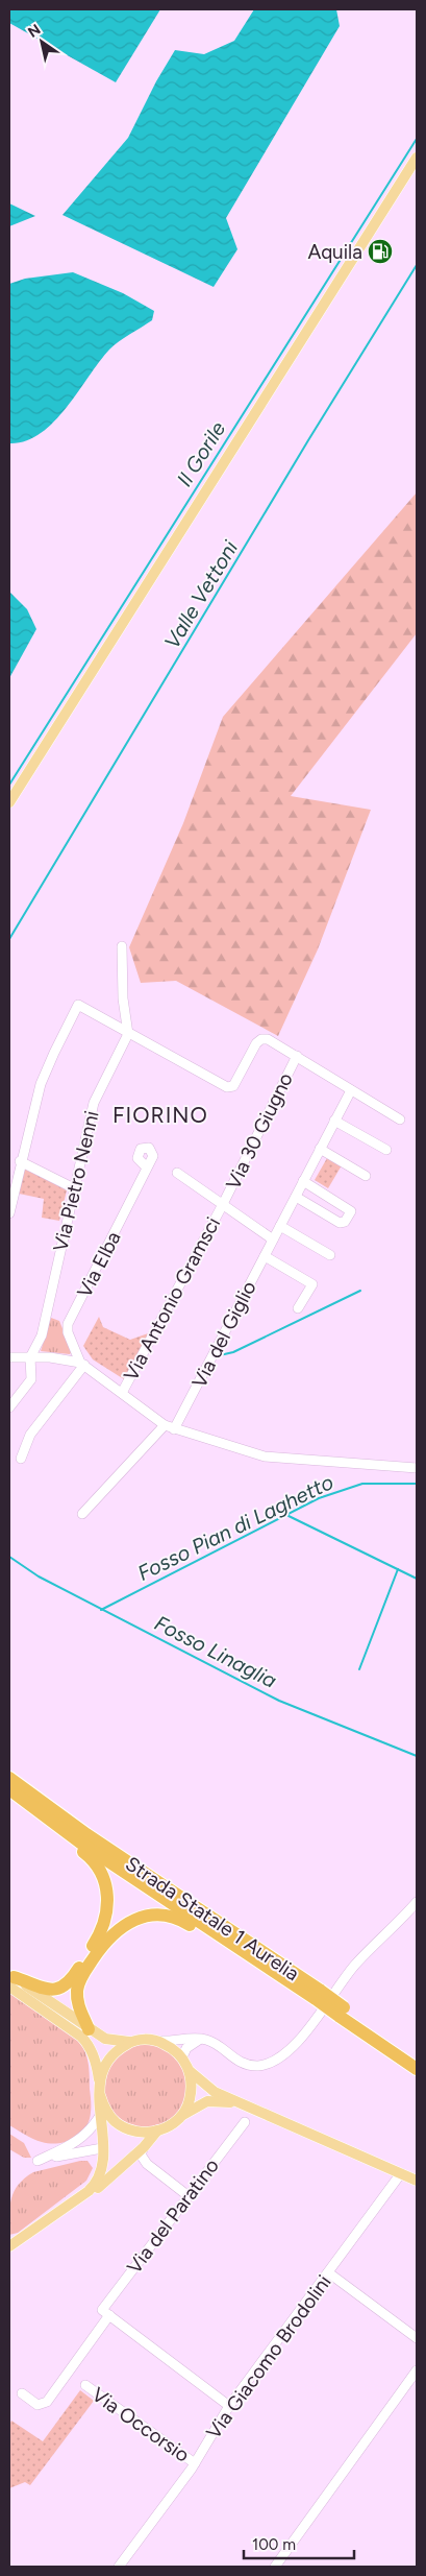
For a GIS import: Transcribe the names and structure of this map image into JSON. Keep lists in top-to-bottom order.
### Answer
{
  "streets": {
    "highway": ["Strada Statale 1 Aurelia"],
    "street": [
      "Via 30 Giugno",
      "Via Pietro Nenni",
      "Via Elba",
      "Via Antonio Gramsci",
      "Via del Giglio",
      "Via del Paratino",
      "Via Giacomo Brodolini",
      "Via Occorsio"
    ]
  },
  "crossings": [
    ["Via 30 Giugno", "Via Antonio Gramsci"],
    ["Via Giacomo Brodolini", "Via Occorsio"]
  ],
  "districts": ["FIORINO"],
  "water": [
    "Il Gorile",
    "Valle Vettoni",
    "Fosso Pian di Laghetto",
    "Fosso Linaglia"
  ],
  "places": {
    "fuel station": ["Aquila"]
  },
  "scale_bar": "100 m",
  "north": "top left"
}
